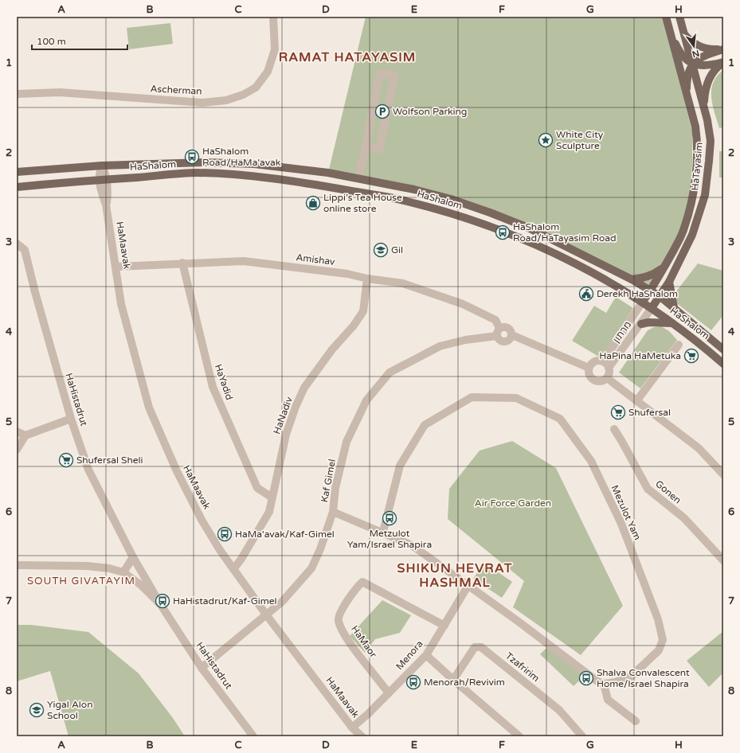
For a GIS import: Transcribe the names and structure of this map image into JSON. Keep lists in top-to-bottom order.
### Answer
{
  "streets": {
    "main road": ["HaShalom", "HaTayasim"],
    "street": [
      "Ascherman",
      "HaMaavak",
      "Amishav",
      "מרתון",
      "HaYadid",
      "HaHistadrut",
      "HaNadiv",
      "Kaf Gimel",
      "Gonen",
      "Mezulot Yam",
      "HaMaor",
      "Menora",
      "Tzafririm"
    ]
  },
  "crossings": [
    ["HaShalom", "HaTayasim"],
    ["HaShalom", "HaMaavak"],
    ["HaShalom", "מרתון"],
    ["HaTayasim", "מרתון"],
    ["HaMaavak", "Amishav"],
    ["HaMaavak", "HaNadiv"],
    ["HaMaavak", "Kaf Gimel"],
    ["HaMaavak", "Menora"],
    ["Amishav", "HaYadid"],
    ["Amishav", "HaNadiv"],
    ["Amishav", "Kaf Gimel"],
    ["HaYadid", "HaNadiv"],
    ["HaHistadrut", "Kaf Gimel"],
    ["HaMaor", "Menora"]
  ],
  "districts": ["RAMAT HATAYASIM", "SHIKUN HEVRAT HASHMAL", "SOUTH GIVATAYIM"],
  "parks": ["Air Force Garden"],
  "places": {
    "parking": ["Wolfson Parking"],
    "place": ["White City Sculpture"],
    "bus stop": [
      "HaShalom Road/HaMa'avak",
      "HaShalom Road/HaTayasim Road",
      "Metzulot Yam/Israel Shapira",
      "HaMa'avak/Kaf-Gimel",
      "HaHistadrut/Kaf-Gimel",
      "Shalva Convalescent Home/Israel Shapira",
      "Menorah/Revivim"
    ],
    "shop": ["Lippi’s Tea House online store"],
    "school or university": ["Gil", "Yigal Alon School"],
    "public building": ["Derekh HaShalom"],
    "supermarket": ["HaPina HaMetuka", "Shufersal", "Shufersal Sheli"]
  },
  "scale_bar": "100 m",
  "north": "bottom",
  "grid": {
    "columns": [
      "A",
      "B",
      "C",
      "D",
      "E",
      "F",
      "G",
      "H"
    ],
    "rows": [
      "1",
      "2",
      "3",
      "4",
      "5",
      "6",
      "7",
      "8"
    ]
  }
}
